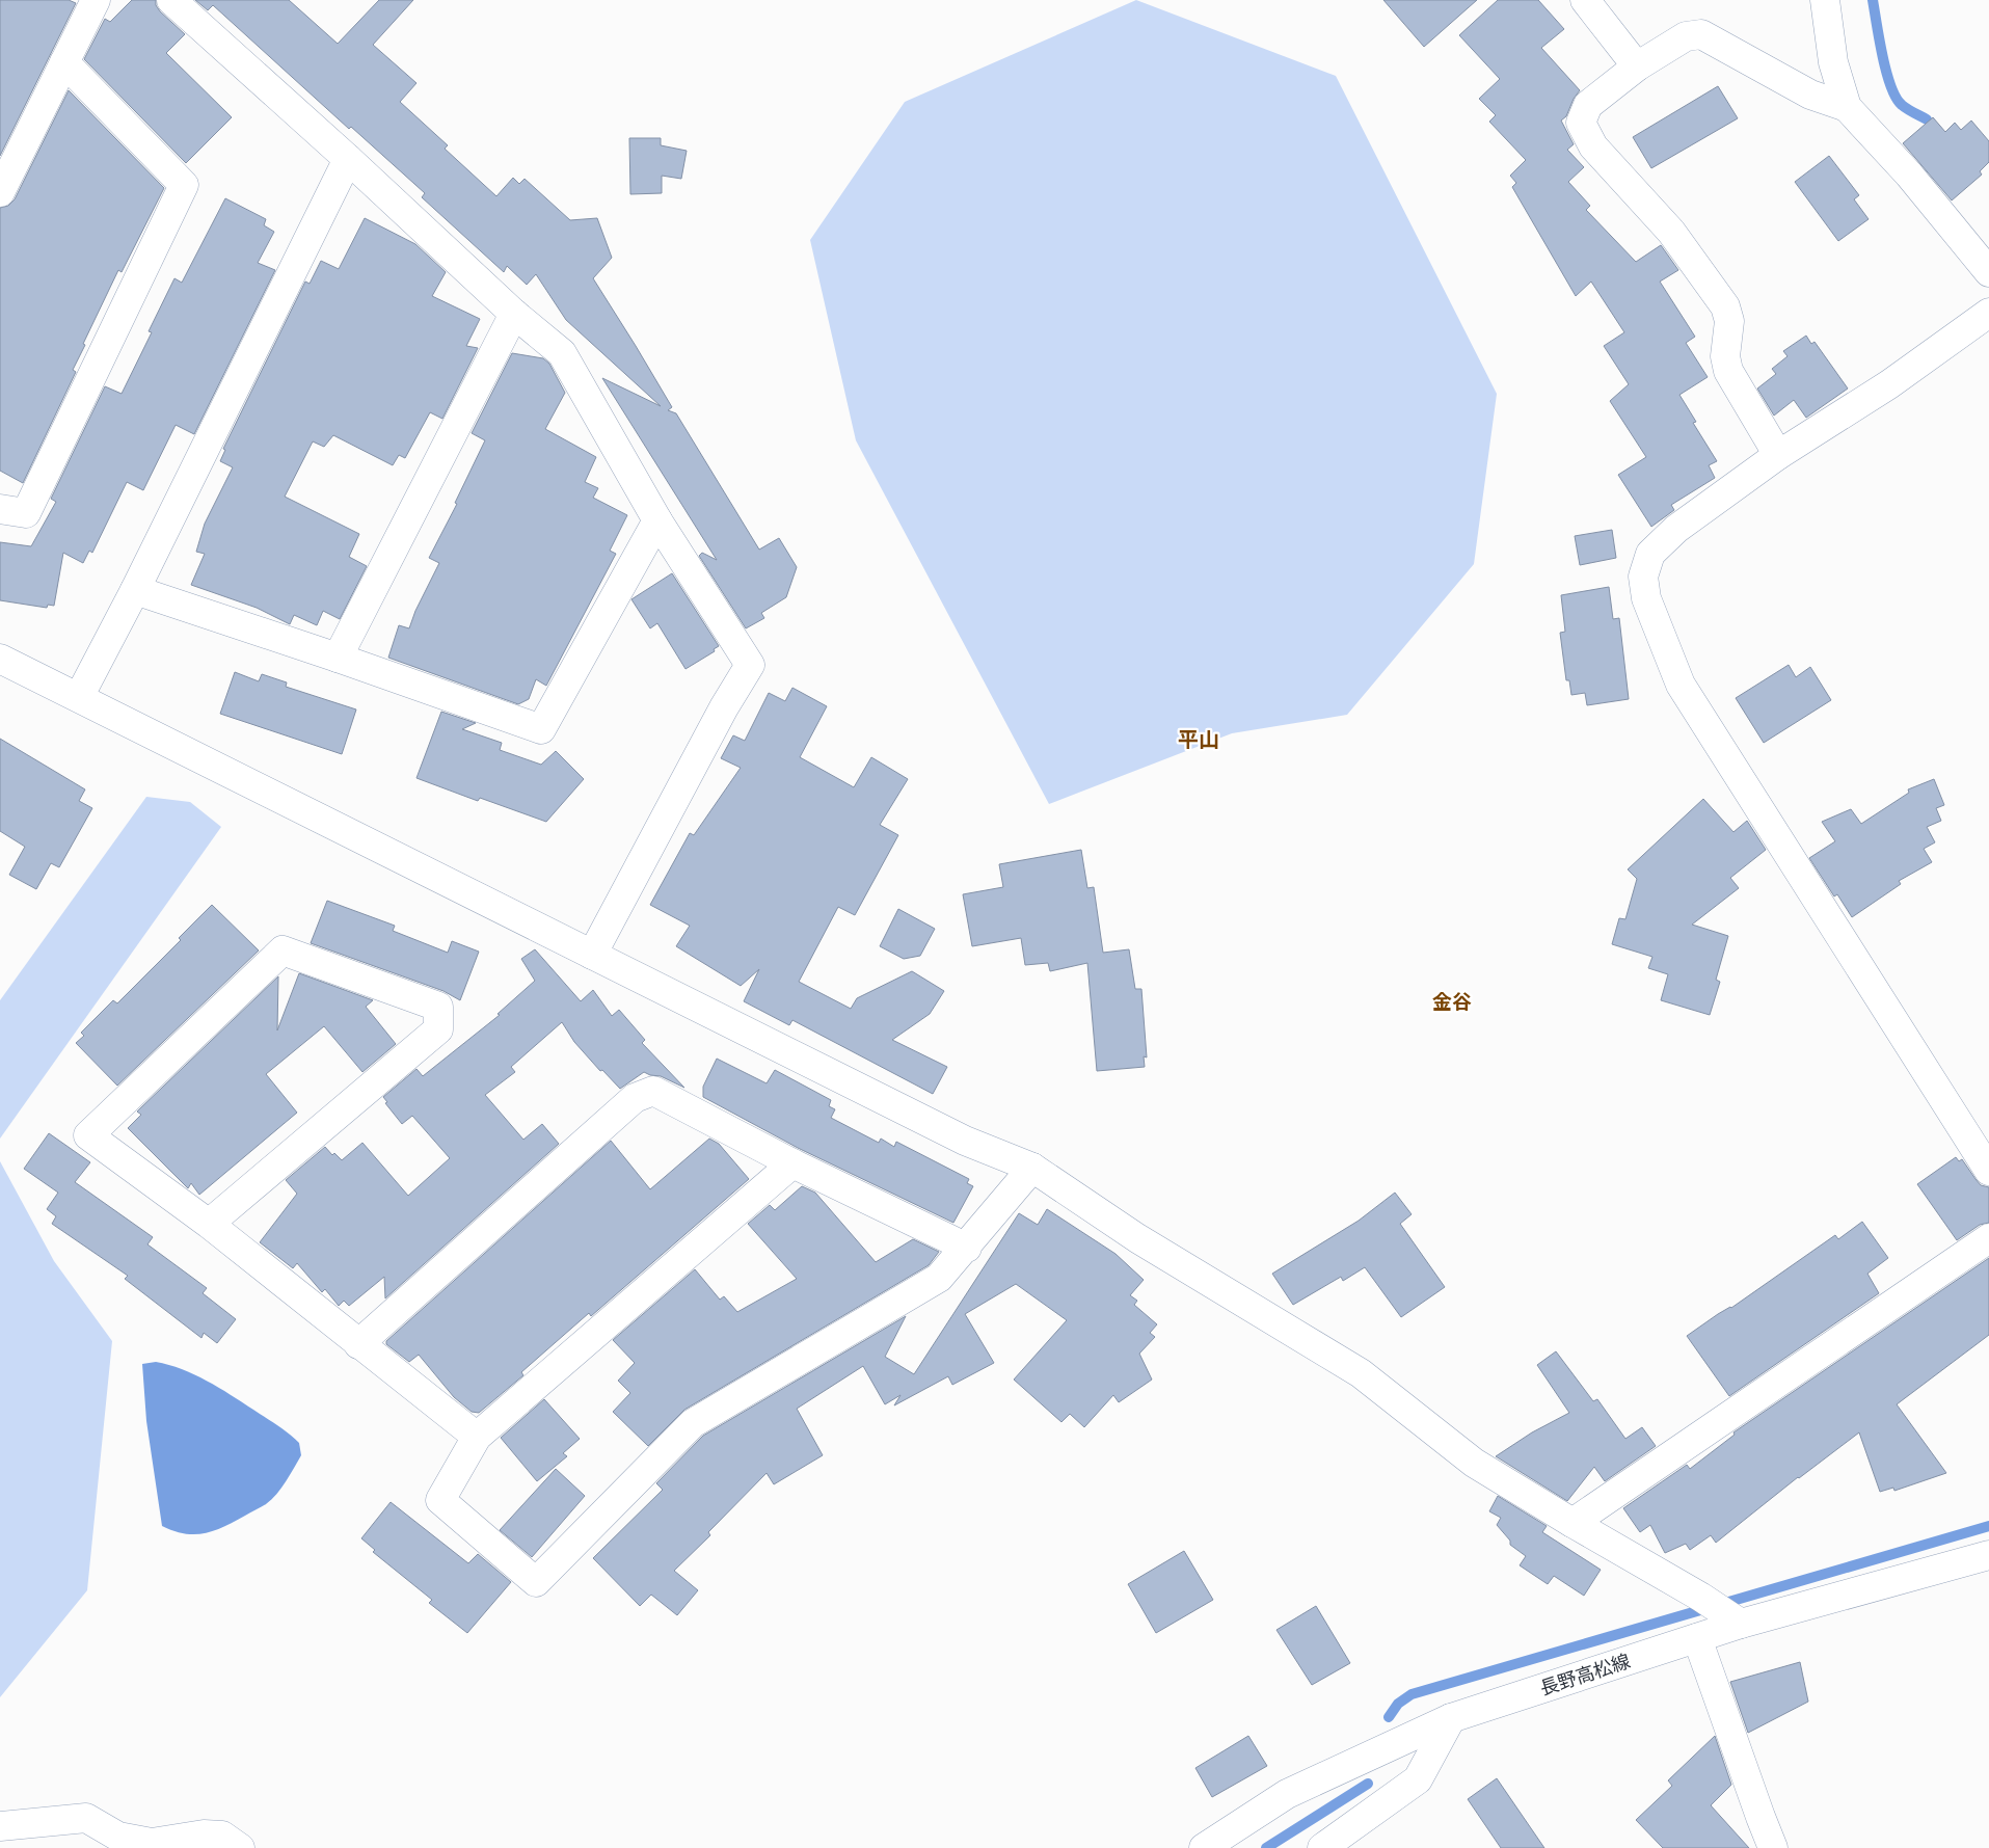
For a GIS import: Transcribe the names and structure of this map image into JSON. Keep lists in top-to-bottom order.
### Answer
{
  "streets": {
    "street": ["長野高松線"]
  },
  "districts": ["平山", "金谷"]
}
